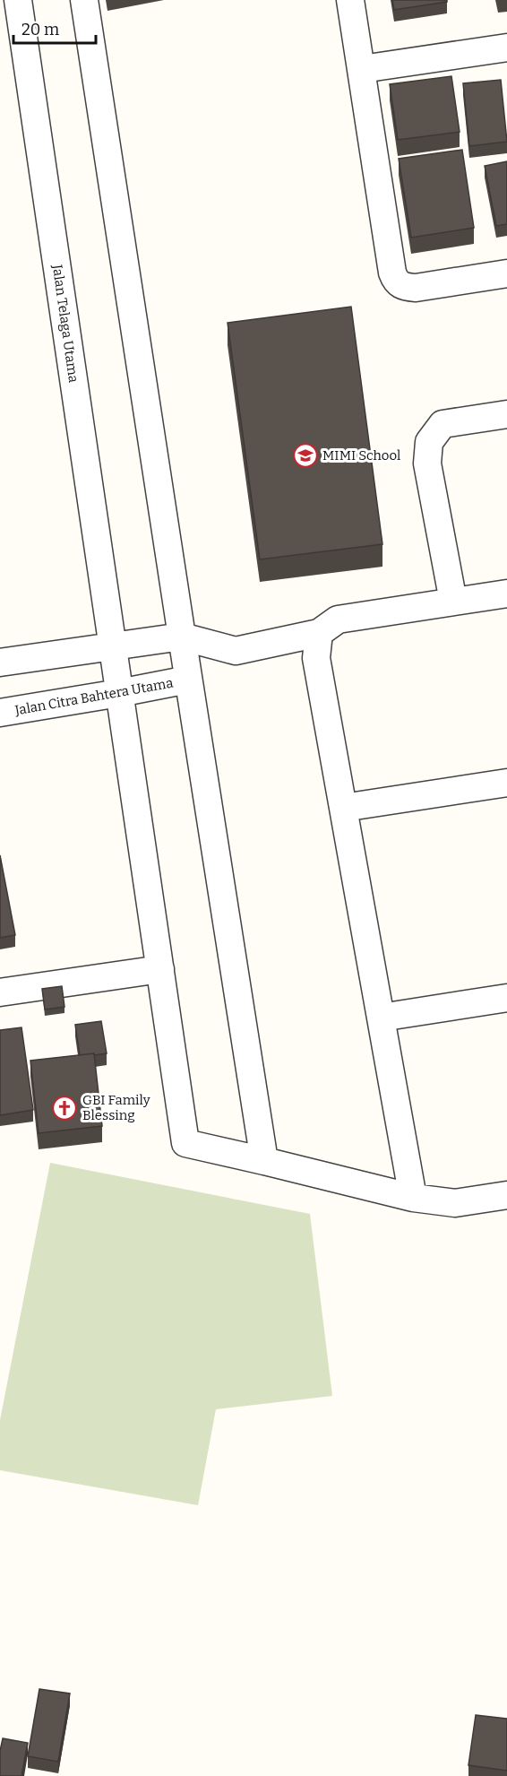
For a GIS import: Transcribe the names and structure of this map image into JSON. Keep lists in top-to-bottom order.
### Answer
{
  "streets": {
    "street": ["Jalan Telaga Utama", "Jalan Citra Bahtera Utama"]
  },
  "crossings": [
    ["Jalan Telaga Utama", "Jalan Citra Bahtera Utama"]
  ],
  "places": {
    "school or university": ["MIMI School"],
    "church": ["GBI Family Blessing"]
  },
  "scale_bar": "20 m"
}
